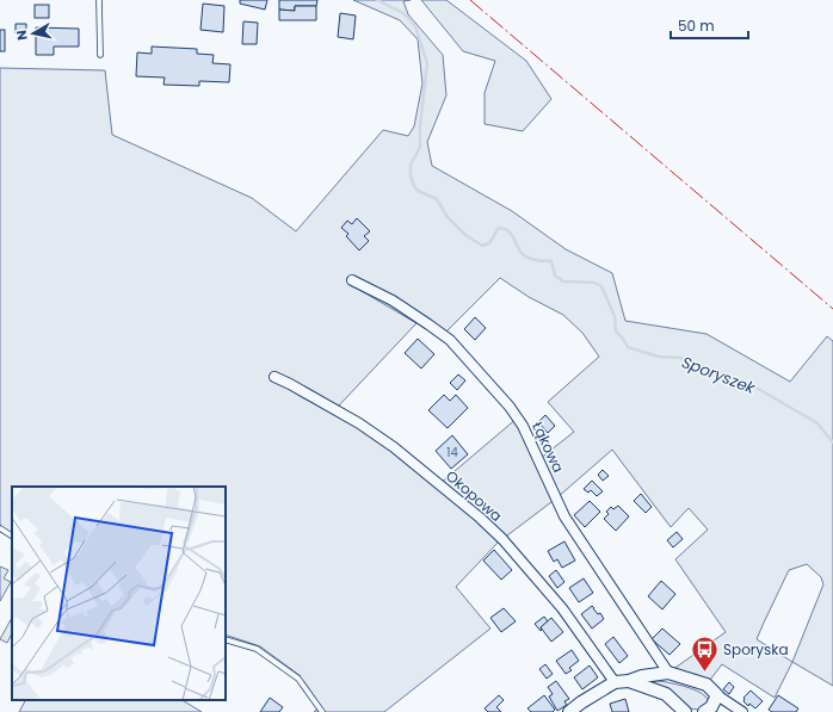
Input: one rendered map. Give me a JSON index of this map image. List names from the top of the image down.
{
  "streets": {
    "street": ["Łąkowa", "Okopowa"]
  },
  "water": ["Sporyszek"],
  "places": {
    "bus stop": ["Sporyska"]
  },
  "house_numbers": ["14"],
  "scale_bar": "50 m",
  "north": "left"
}
